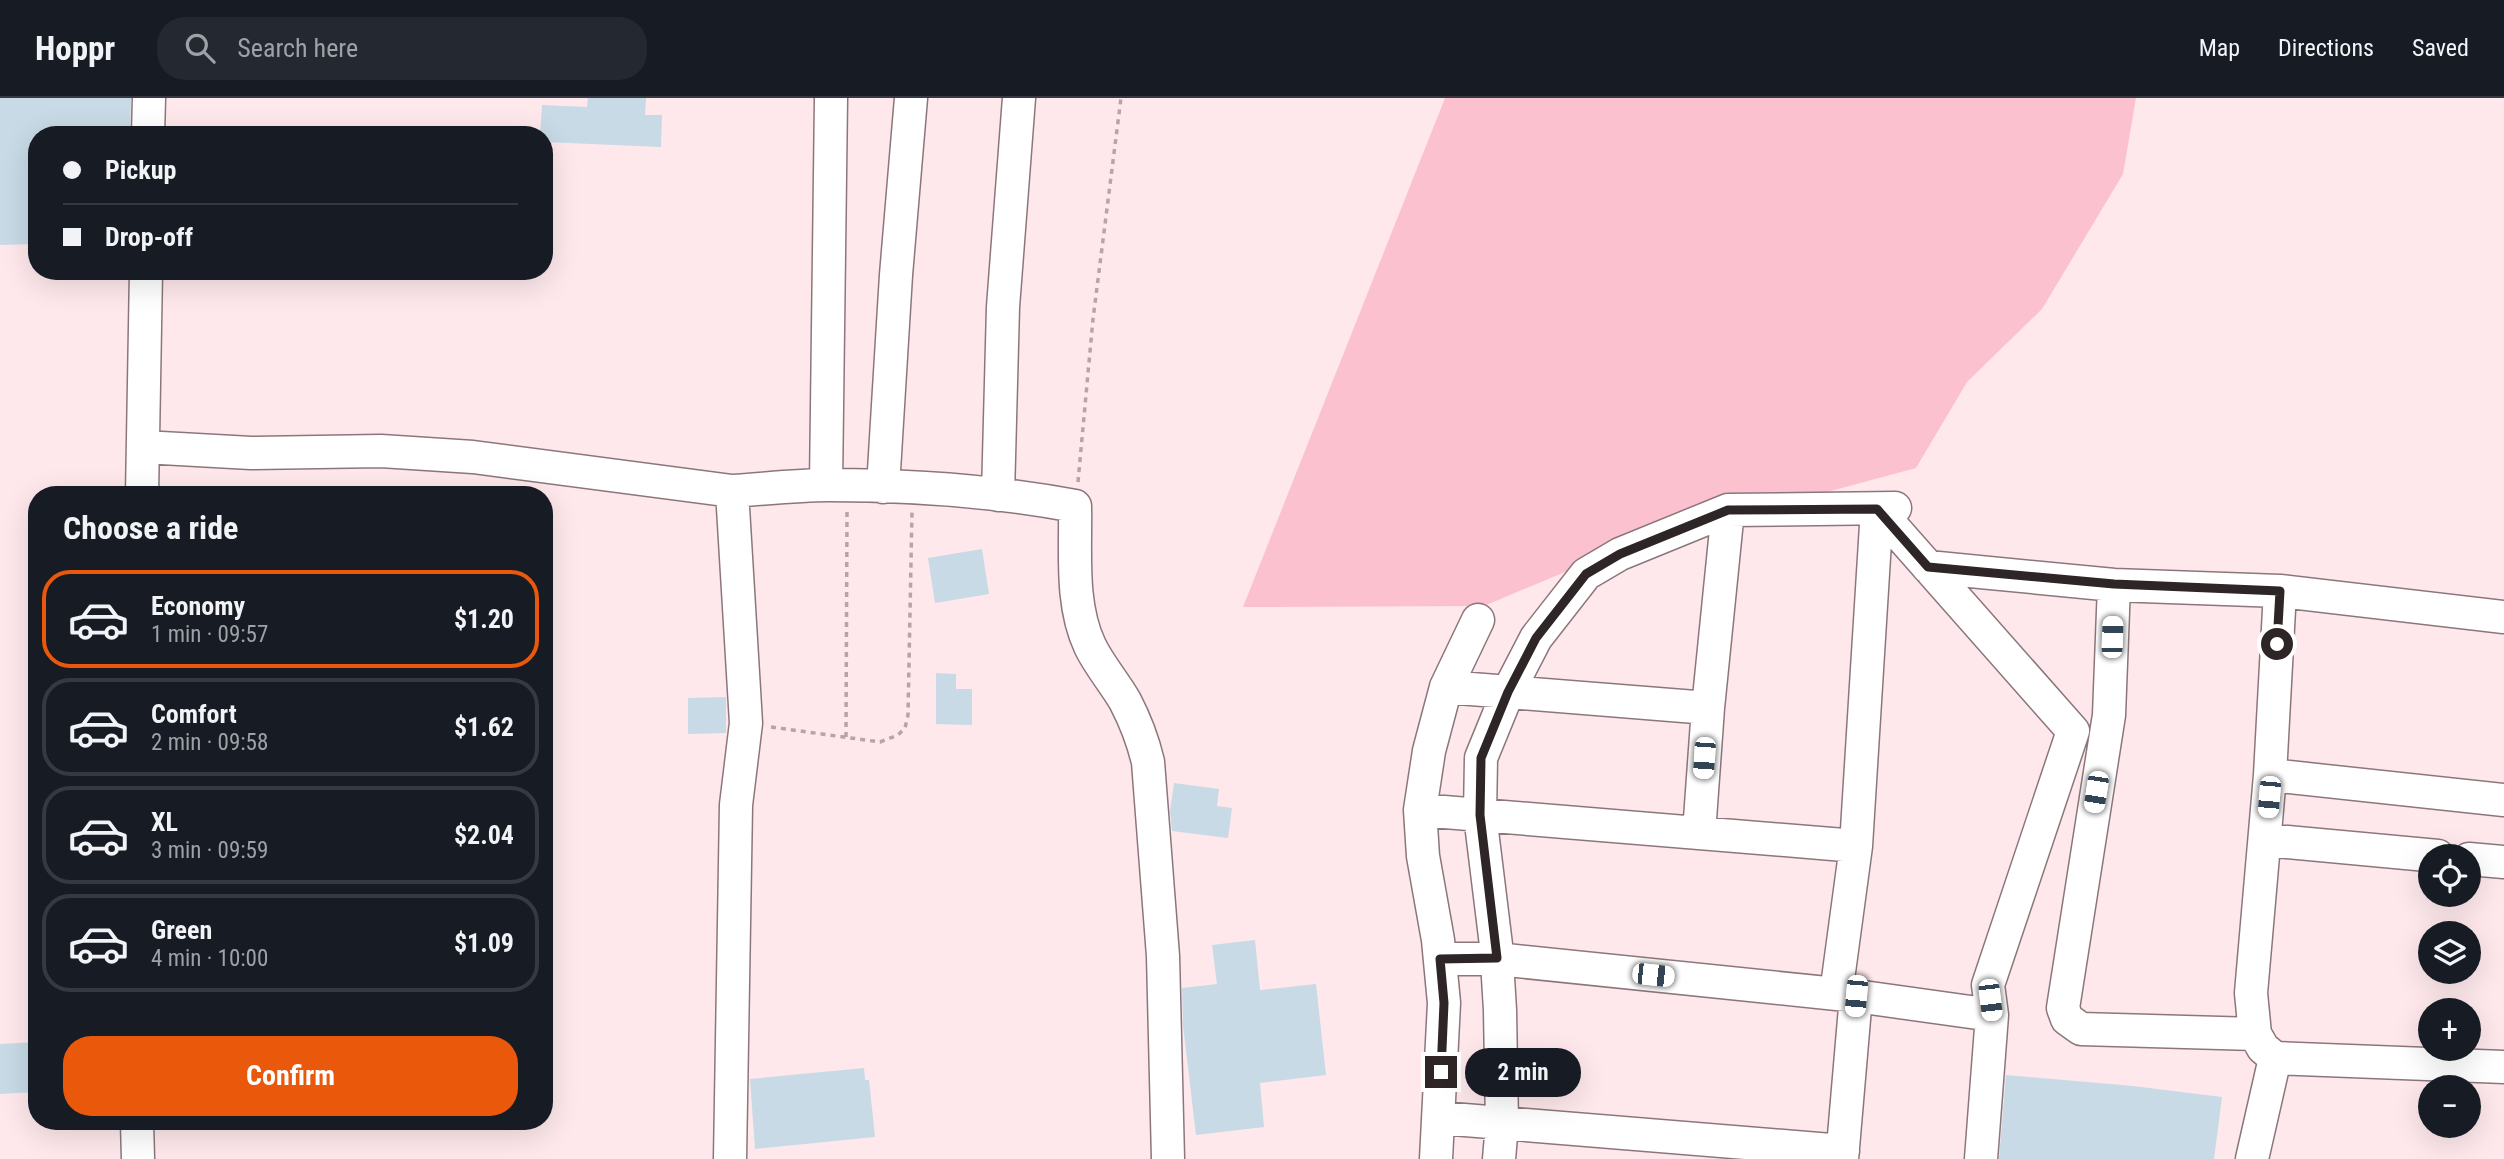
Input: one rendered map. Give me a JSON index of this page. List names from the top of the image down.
{
  "page": {
    "header": "Hoppr",
    "search": "Search here",
    "nav": ["Map", "Directions", "Saved"],
    "banner": ["Pickup", "Drop-off"],
    "heading": "Choose a ride",
    "list": [
      {
        "name": "Economy",
        "note": "1 min · 09:57",
        "value": "$1.20"
      },
      {
        "name": "Comfort",
        "note": "2 min · 09:58",
        "value": "$1.62"
      },
      {
        "name": "XL",
        "note": "3 min · 09:59",
        "value": "$2.04"
      },
      {
        "name": "Green",
        "note": "4 min · 10:00",
        "value": "$1.09"
      }
    ],
    "map_buttons": ["+", "−"],
    "buttons": "Confirm",
    "bubble": "2 min"
  }
}
